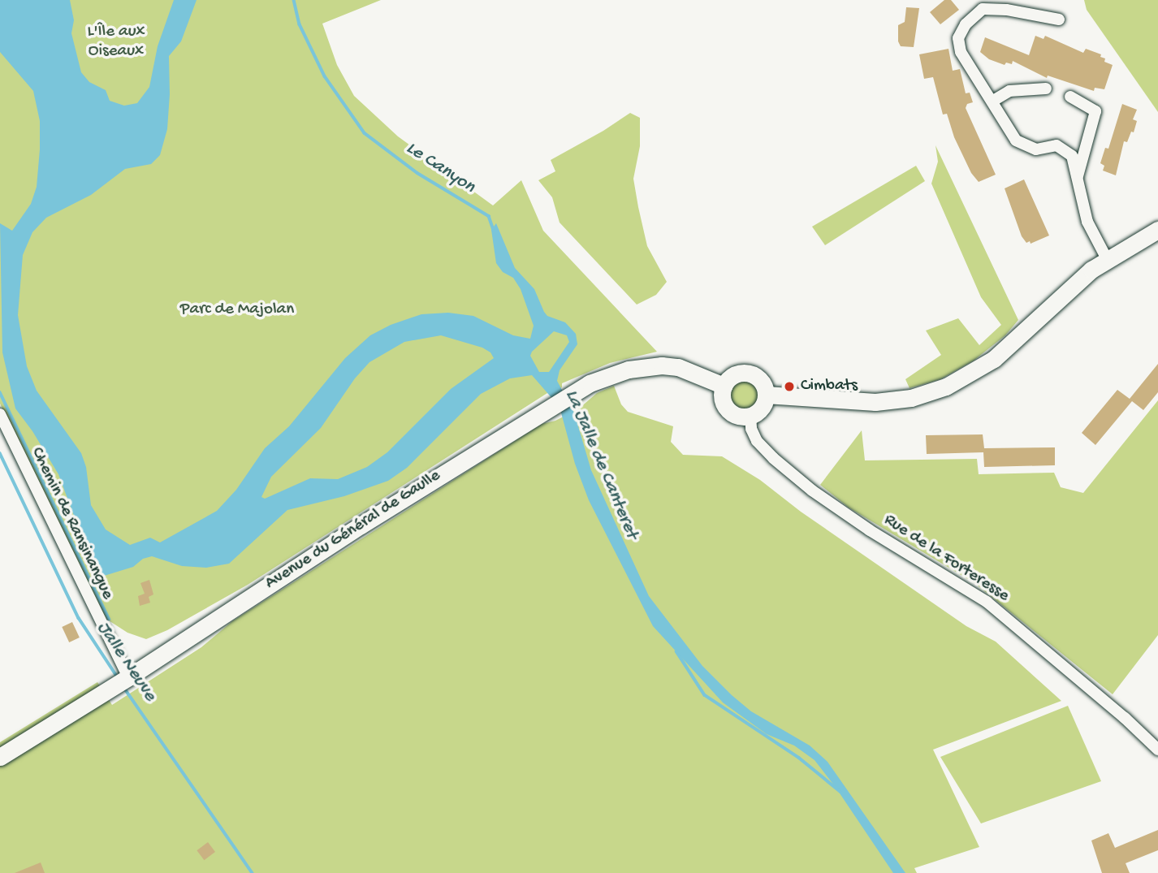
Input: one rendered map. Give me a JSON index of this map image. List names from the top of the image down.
{
  "streets": {
    "main road": ["Avenue du Général de Gaulle"],
    "street": ["Chemin de Ransinangue", "Rue de la Forteresse"]
  },
  "crossings": [
    ["Chemin de Ransinangue", "Avenue du Général de Gaulle"],
    ["Avenue du Général de Gaulle", "Rue de la Forteresse"]
  ],
  "water": ["Le Canyon", "La Jalle de Canteret", "Jalle Neuve"],
  "parks": ["L'Île aux Oiseaux", "Parc de Majolan"],
  "places": ["Cimbats"]
}
